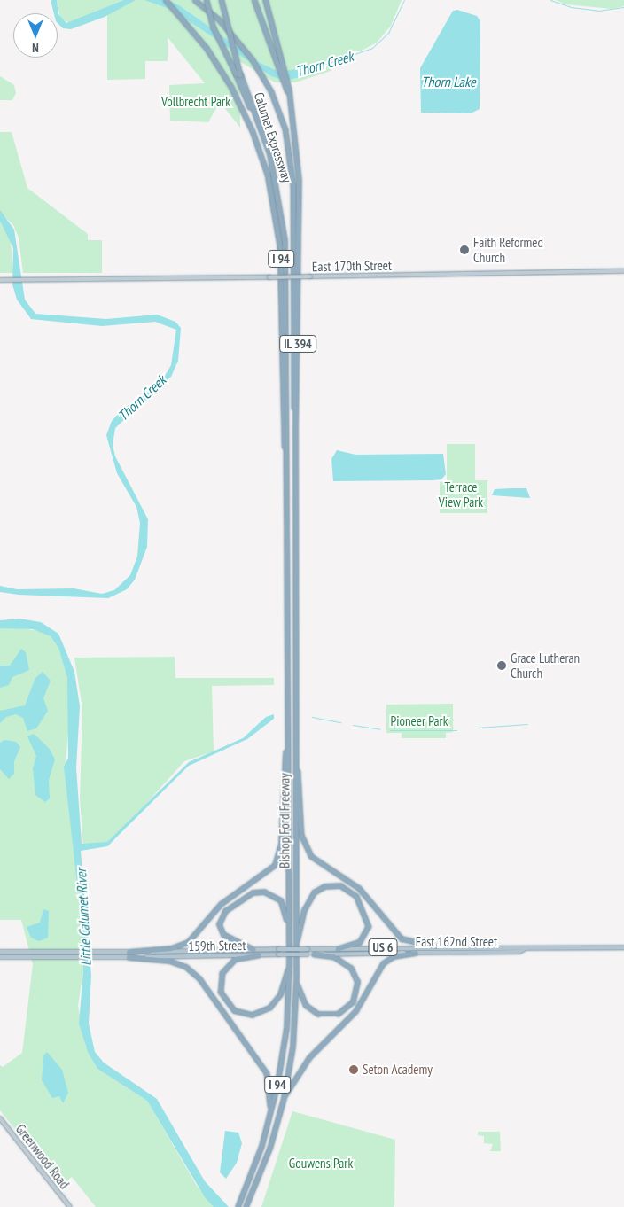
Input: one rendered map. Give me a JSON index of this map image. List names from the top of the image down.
{
  "streets": {
    "highway": [
      "Calumet Expressway",
      "I 94",
      "IL 394",
      "Bishop Ford Freeway"
    ],
    "main road": ["East 162nd Street", "159th Street", "US 6"],
    "street": ["East 170th Street", "Greenwood Road"]
  },
  "crossings": [
    ["Calumet Expressway", "I 94"],
    ["Calumet Expressway", "Bishop Ford Freeway"],
    ["I 94", "IL 394"],
    ["I 94", "Bishop Ford Freeway"],
    ["IL 394", "Bishop Ford Freeway"],
    ["East 162nd Street", "159th Street"],
    ["159th Street", "US 6"]
  ],
  "water": ["Thorn Creek", "Thorn Lake", "Little Calumet River"],
  "parks": [
    "Vollbrecht Park",
    "Terrace View Park",
    "Pioneer Park",
    "Gouwens Park"
  ],
  "places": ["Faith Reformed Church", "Grace Lutheran Church", "Seton Academy"],
  "north": "bottom"
}
